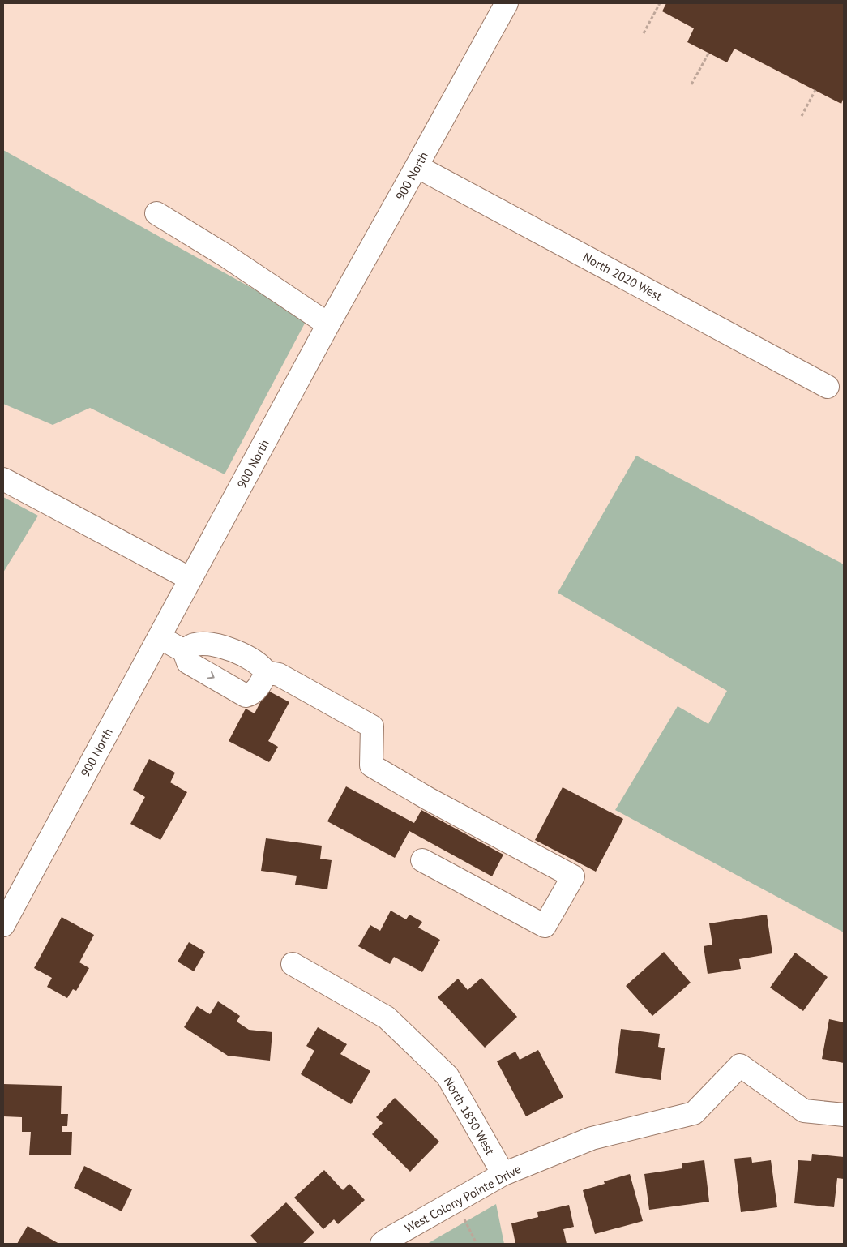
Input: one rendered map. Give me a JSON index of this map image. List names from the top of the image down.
{
  "streets": {
    "street": [
      "900 North",
      "North 2020 West",
      "North 1850 West",
      "West Colony Pointe Drive"
    ]
  },
  "crossings": [
    ["900 North", "North 2020 West"],
    ["North 1850 West", "West Colony Pointe Drive"]
  ]
}
